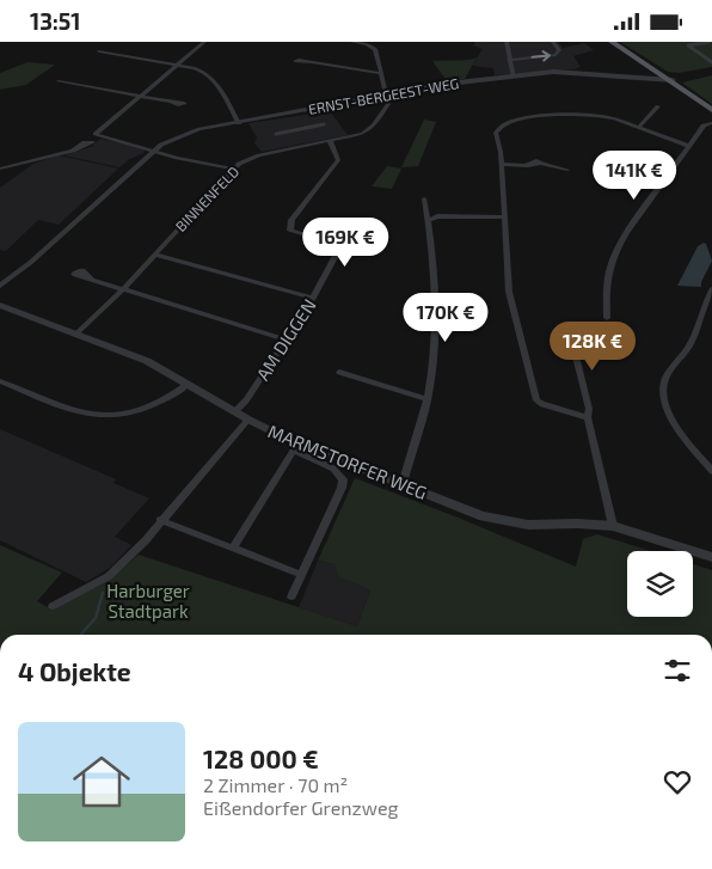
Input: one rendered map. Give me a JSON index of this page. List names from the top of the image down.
{
  "streets": {
    "street": [
      "ERNST-BERGEEST-WEG",
      "BINNENFELD",
      "AM DIGGEN",
      "MARMSTORFER WEG"
    ]
  },
  "crossings": [
    ["ERNST-BERGEEST-WEG", "BINNENFELD"],
    ["BINNENFELD", "AM DIGGEN"],
    ["BINNENFELD", "MARMSTORFER WEG"],
    ["AM DIGGEN", "MARMSTORFER WEG"]
  ],
  "parks": ["Harburger Stadtpark"],
  "page": {
    "status": "13:51",
    "price": [
      "141K €",
      "169K €",
      "170K €",
      "128K €"
    ],
    "heading": "4 Objekte",
    "list": [
      {
        "name": "128 000 €",
        "note": "2 Zimmer · 70 m² · Eißendorfer Grenzweg"
      }
    ]
  }
}
